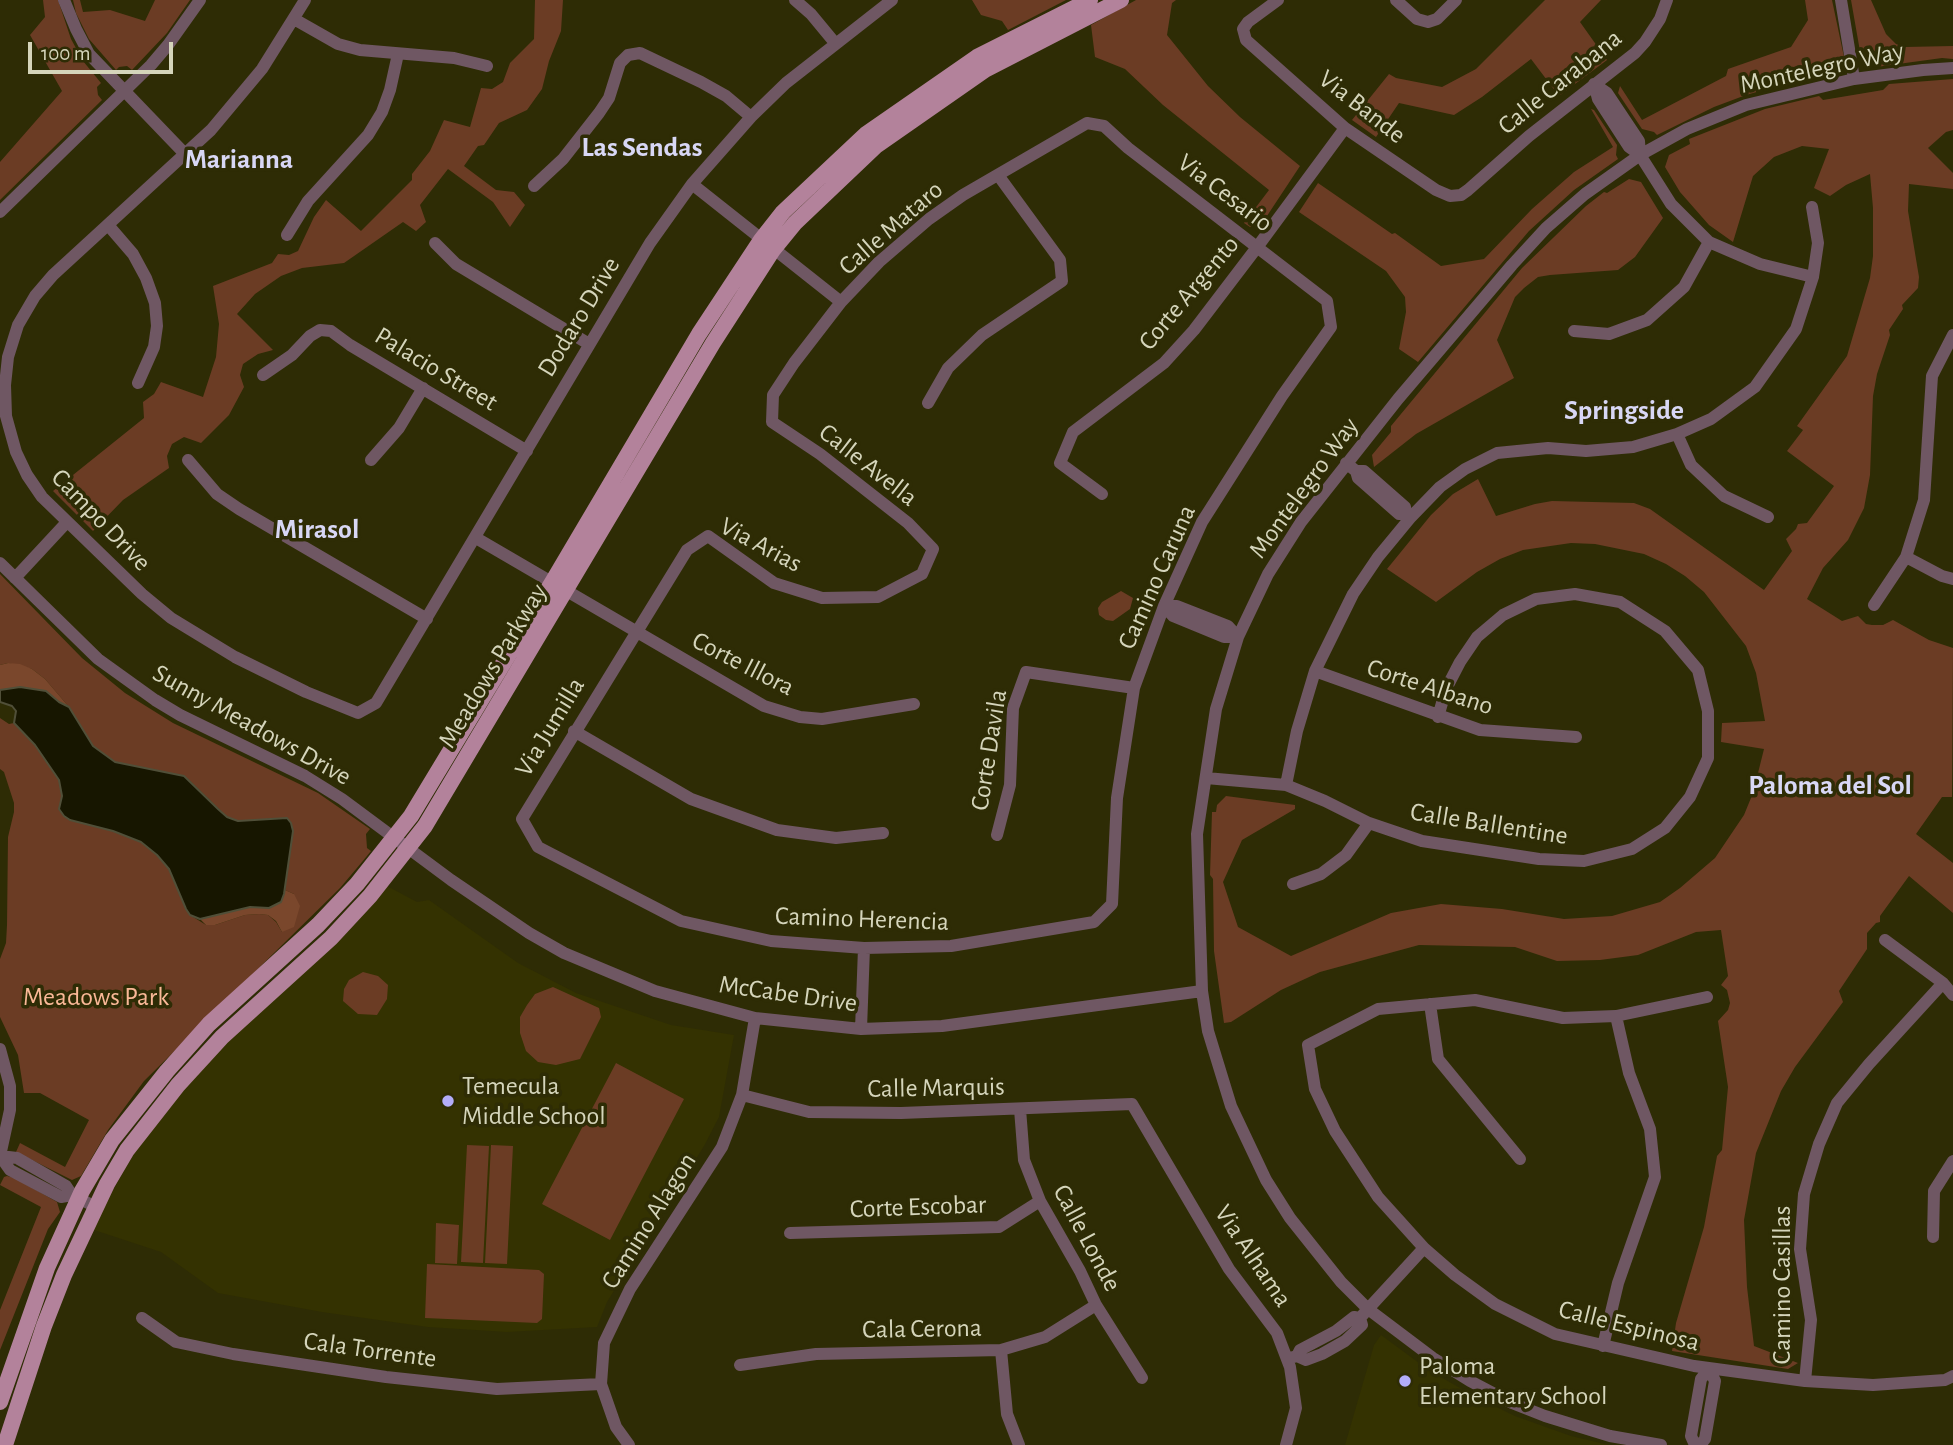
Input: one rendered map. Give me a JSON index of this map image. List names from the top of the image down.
{
  "streets": {
    "main road": ["Meadows Parkway"],
    "street": [
      "Montelegro Way",
      "Calle Carabana",
      "Via Bande",
      "Via Cesario",
      "Calle Mataro",
      "Corte Argento",
      "Dodaro Drive",
      "Palacio Street",
      "Calle Avella",
      "Campo Drive",
      "Via Arias",
      "Camino Caruna",
      "Corte Illora",
      "Corte Albano",
      "Sunny Meadows Drive",
      "Via Jumilla",
      "Corte Davila",
      "Calle Ballentine",
      "Camino Herencia",
      "McCabe Drive",
      "Calle Marquis",
      "Corte Escobar",
      "Camino Alagon",
      "Calle Londe",
      "Via Alhama",
      "Camino Casillas",
      "Calle Espinosa",
      "Cala Cerona",
      "Cala Torrente"
    ]
  },
  "crossings": [
    ["Montelegro Way", "Calle Ballentine"],
    ["Montelegro Way", "McCabe Drive"],
    ["Calle Carabana", "Via Bande"],
    ["Via Bande", "Corte Argento"],
    ["Via Cesario", "Calle Mataro"],
    ["Via Cesario", "Corte Argento"],
    ["Via Cesario", "Camino Caruna"],
    ["Calle Mataro", "Calle Avella"],
    ["Dodaro Drive", "Palacio Street"],
    ["Dodaro Drive", "Campo Drive"],
    ["Dodaro Drive", "Corte Illora"],
    ["Calle Avella", "Via Arias"],
    ["Via Arias", "Corte Illora"],
    ["Via Arias", "Via Jumilla"],
    ["Camino Caruna", "Corte Davila"],
    ["Camino Caruna", "Camino Herencia"],
    ["Corte Illora", "Meadows Parkway"],
    ["Corte Illora", "Via Jumilla"],
    ["Meadows Parkway", "Sunny Meadows Drive"],
    ["Meadows Parkway", "McCabe Drive"],
    ["Corte Albano", "Calle Ballentine"],
    ["Sunny Meadows Drive", "McCabe Drive"],
    ["Via Jumilla", "Camino Herencia"],
    ["McCabe Drive", "Camino Alagon"],
    ["Calle Marquis", "Camino Alagon"],
    ["Calle Marquis", "Calle Londe"],
    ["Calle Marquis", "Via Alhama"],
    ["Corte Escobar", "Calle Londe"],
    ["Camino Alagon", "Cala Torrente"],
    ["Calle Londe", "Cala Cerona"],
    ["Camino Casillas", "Calle Espinosa"]
  ],
  "districts": [
    "Las Sendas",
    "Marianna",
    "Springside",
    "Mirasol",
    "Paloma del Sol"
  ],
  "parks": ["Meadows Park"],
  "places": ["Temecula Middle School", "Paloma Elementary School"],
  "scale_bar": "100 m"
}
